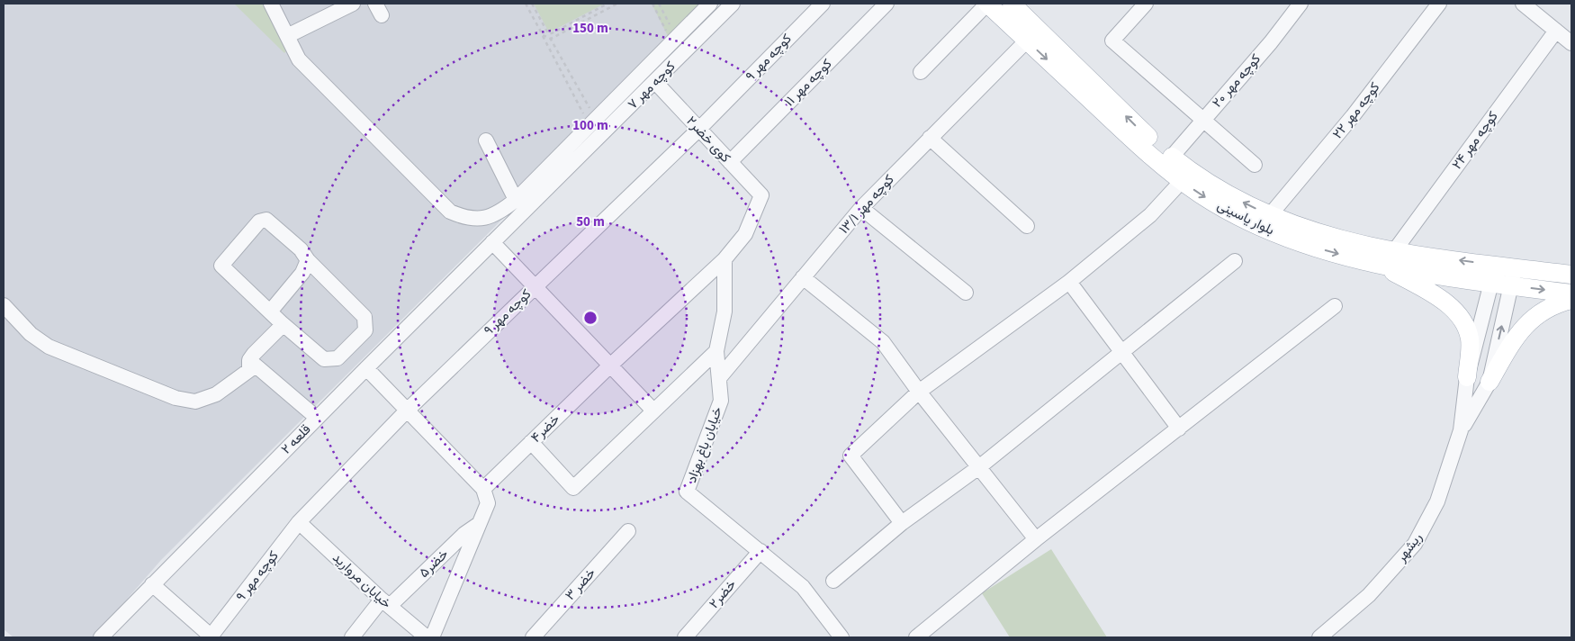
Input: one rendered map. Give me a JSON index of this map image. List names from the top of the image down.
{
  "streets": {
    "main road": ["بلوار یاسینی"],
    "street": [
      "کوچه مهر ۹",
      "کوچه مهر ۲۰",
      "کوچه مهر ۱۱",
      "کوچه مهر ۷",
      "کوچه مهر ۲۲",
      "کوی خضر۲",
      "کوچه مهر ۲۴",
      "کوچه مهر ۱۳/۱",
      "خضر۴",
      "قلعه ۲",
      "خیابان باغ بهزاد",
      "ریشهر",
      "خضر۵",
      "خیابان مروارید",
      "خضر ۳",
      "خضر۲"
    ]
  },
  "crossings": [
    ["کوچه مهر ۹", "کوی خضر۲"],
    ["کوچه مهر ۹", "خیابان مروارید"],
    ["کوچه مهر ۲۰", "بلوار یاسینی"],
    ["کوچه مهر ۱۱", "کوی خضر۲"],
    ["کوچه مهر ۷", "کوی خضر۲"],
    ["کوچه مهر ۷", "قلعه ۲"],
    ["کوچه مهر ۲۲", "بلوار یاسینی"],
    ["کوی خضر۲", "خضر۴"],
    ["کوی خضر۲", "خیابان باغ بهزاد"],
    ["کوچه مهر ۲۴", "بلوار یاسینی"],
    ["کوچه مهر ۱۳/۱", "بلوار یاسینی"],
    ["کوچه مهر ۱۳/۱", "خیابان باغ بهزاد"],
    ["بلوار یاسینی", "ریشهر"],
    ["خضر۴", "خیابان باغ بهزاد"],
    ["خیابان باغ بهزاد", "خضر۲"],
    ["خضر۵", "خیابان مروارید"]
  ],
  "rings": ["150 m", "100 m", "50 m"]
}
